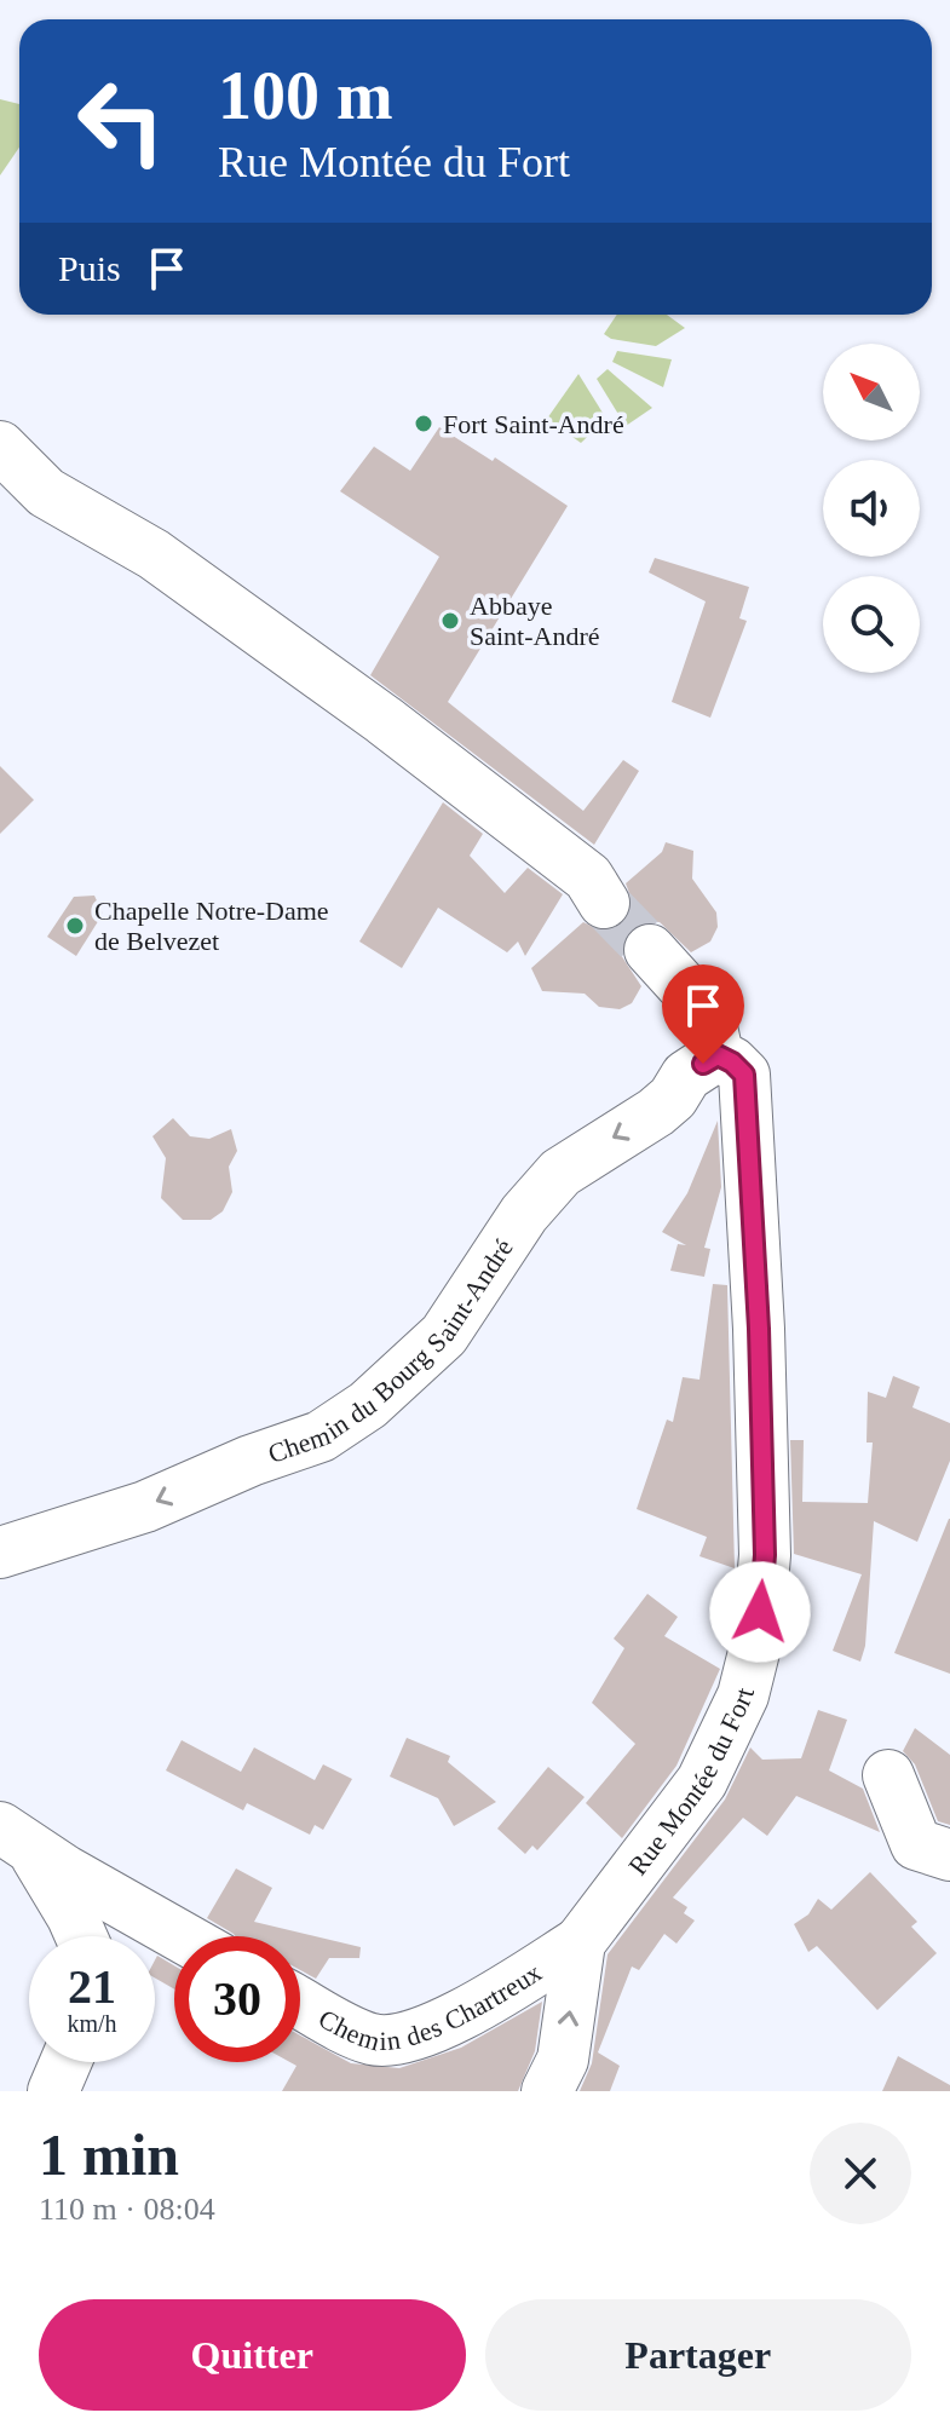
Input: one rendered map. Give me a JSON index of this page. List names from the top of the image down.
{
  "streets": {
    "street": ["Chemin du Bourg Saint-André", "Rue Montée du Fort", "Chemin des Chartreux"]
  },
  "crossings": [
    ["Chemin du Bourg Saint-André", "Rue Montée du Fort"],
    ["Rue Montée du Fort", "Chemin des Chartreux"]
  ],
  "one_way": ["Chemin du Bourg Saint-André"],
  "places": ["Fort Saint-André", "Abbaye Saint-André", "Chapelle Notre-Dame de Belvezet"],
  "north": "top left",
  "page": {
    "turn": ["100 m", "Rue Montée du Fort"],
    "then": "Puis",
    "speed": "21 km/h",
    "limit": "30",
    "heading": ["1 min", "110 m · 08:04"],
    "buttons": ["Quitter", "Partager"]
  }
}
